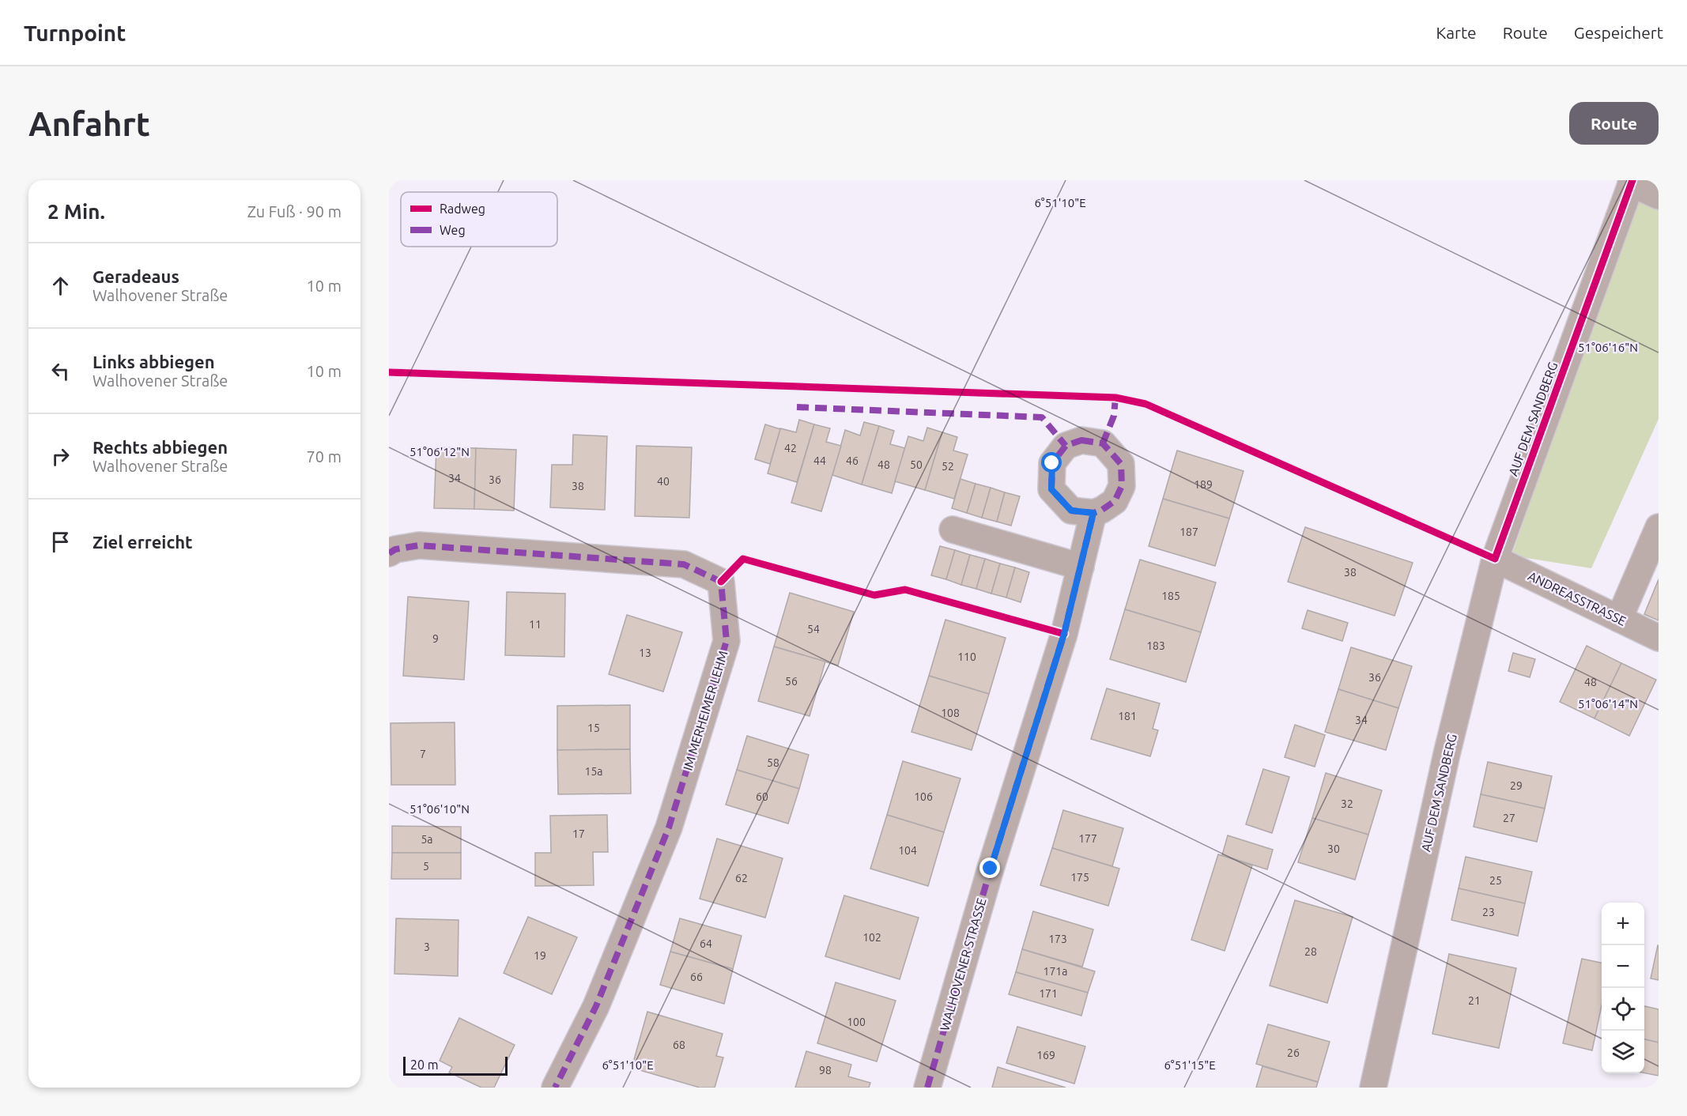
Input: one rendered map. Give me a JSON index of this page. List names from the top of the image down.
{
  "streets": {
    "street": [
      "AUF DEM SANDBERG",
      "ANDREASSTRASSE",
      "IM MERHEIMER LEHM",
      "WALHOVENER STRASSE"
    ]
  },
  "crossings": [
    ["AUF DEM SANDBERG", "ANDREASSTRASSE"]
  ],
  "house_numbers": [
    "42",
    "44",
    "46",
    "48",
    "50",
    "52",
    "34",
    "36",
    "40",
    "189",
    "38",
    "187",
    "38",
    "185",
    "11",
    "54",
    "9",
    "183",
    "13",
    "110",
    "36",
    "56",
    "48",
    "108",
    "181",
    "34",
    "15",
    "7",
    "58",
    "15a",
    "29",
    "60",
    "106",
    "32",
    "27",
    "17",
    "177",
    "5a",
    "30",
    "104",
    "5",
    "175",
    "62",
    "25",
    "23",
    "102",
    "173",
    "64",
    "3",
    "28",
    "19",
    "171a",
    "66",
    "171",
    "21",
    "100",
    "68",
    "26",
    "169",
    "98"
  ],
  "legend": ["Radweg", "Weg"],
  "scale_bar": "20 m",
  "page": {
    "header": "Turnpoint",
    "nav": ["Karte", "Route", "Gespeichert"],
    "buttons": "Route",
    "title": "Anfahrt",
    "heading": ["2 Min.", "Zu Fuß · 90 m"],
    "list": [
      ["Geradeaus", "Walhovener Straße", "10 m"],
      ["Links abbiegen", "Walhovener Straße", "10 m"],
      ["Rechts abbiegen", "Walhovener Straße", "70 m"],
      "Ziel erreicht"
    ],
    "map_buttons": ["+", "−"],
    "scale": "20 m"
  },
  "coordinates": [
    "6°51'10\"E",
    "51°06'16\"N",
    "51°06'12\"N",
    "51°06'14\"N",
    "51°06'10\"N",
    "6°51'15\"E"
  ]
}
